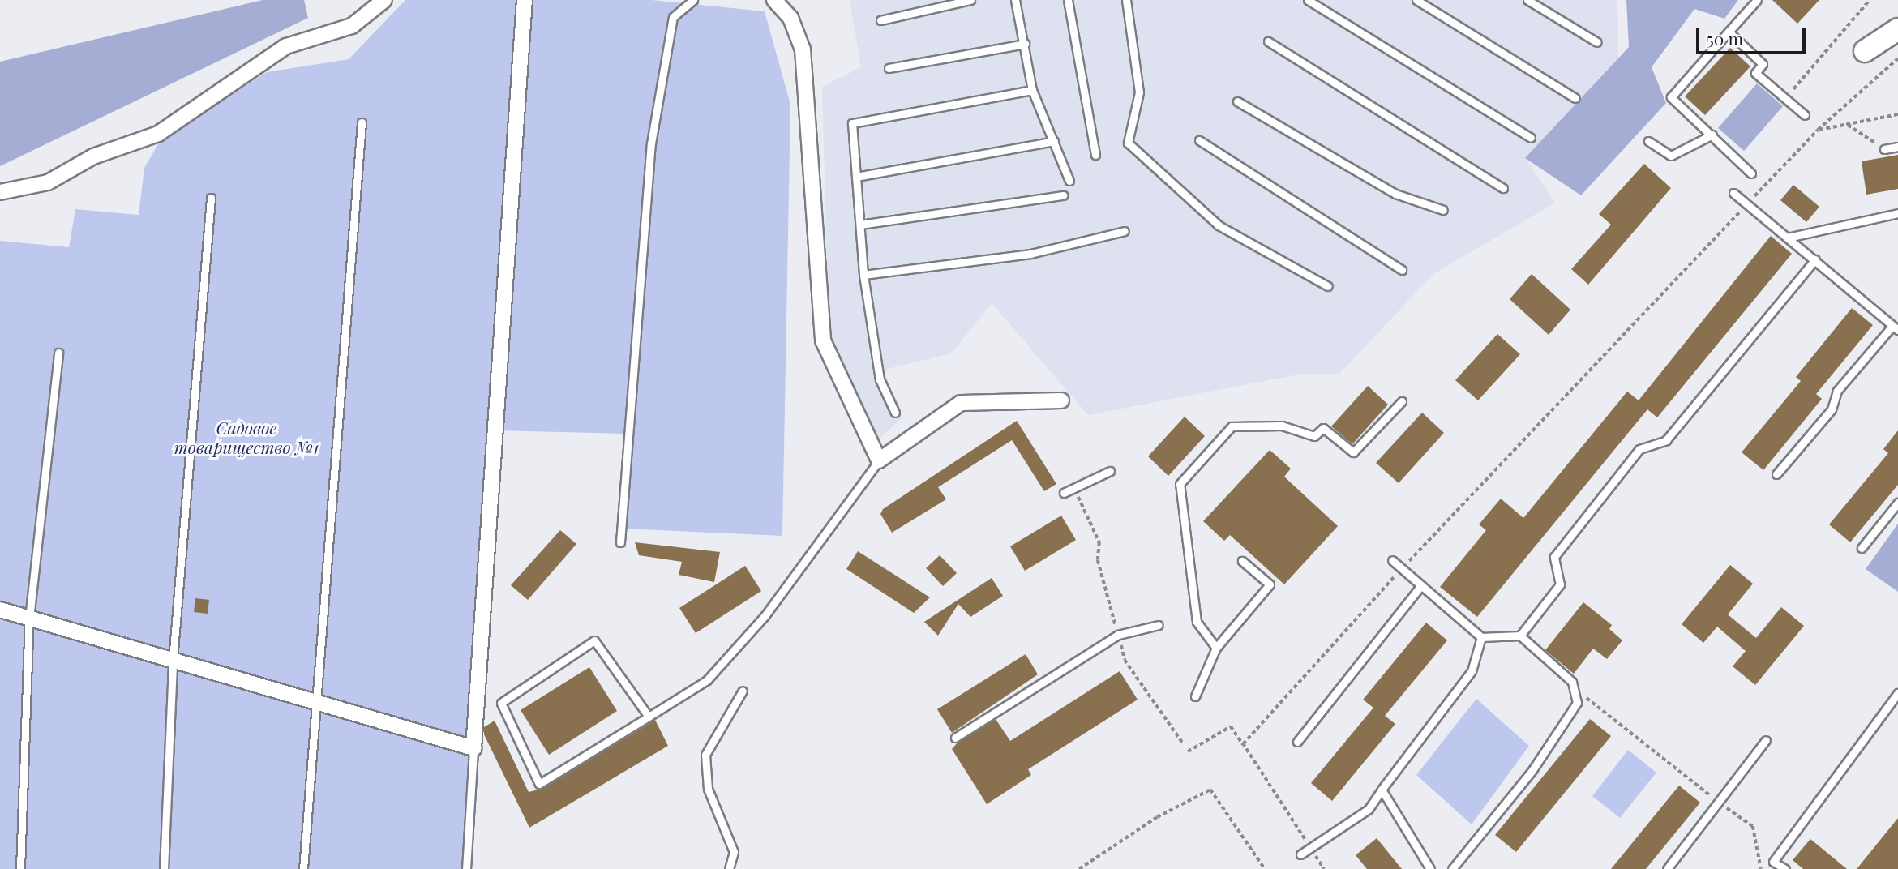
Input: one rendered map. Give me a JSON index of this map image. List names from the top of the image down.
{
  "parks": ["Садовое товарищество №1"],
  "scale_bar": "50 m"
}
